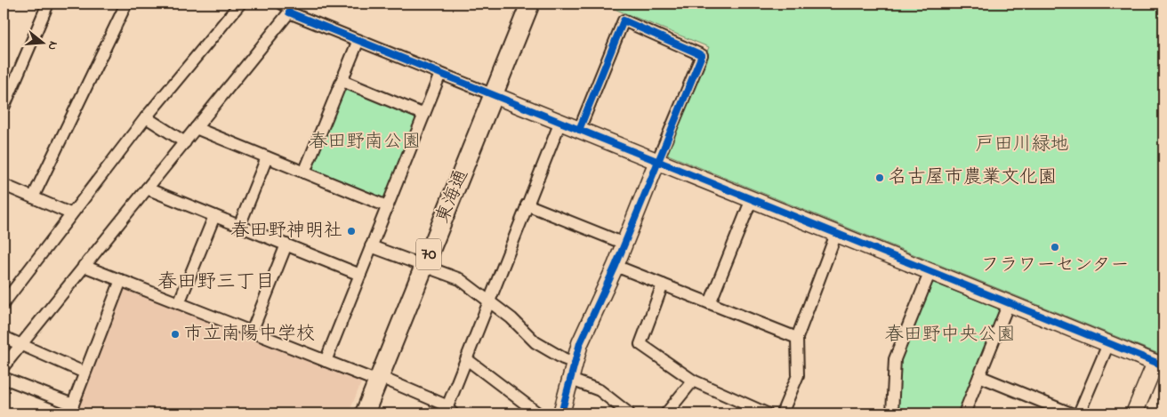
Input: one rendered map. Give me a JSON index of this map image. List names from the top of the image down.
{
  "streets": {
    "main road": ["東海通", "70"]
  },
  "districts": ["春田野三丁目"],
  "parks": ["春田野南公園", "戸田川緑地", "春田野中央公園"],
  "places": [
    "名古屋市農業文化園",
    "春田野神明社",
    "フラワーセンター",
    "市立南陽中学校"
  ],
  "north": "right"
}
